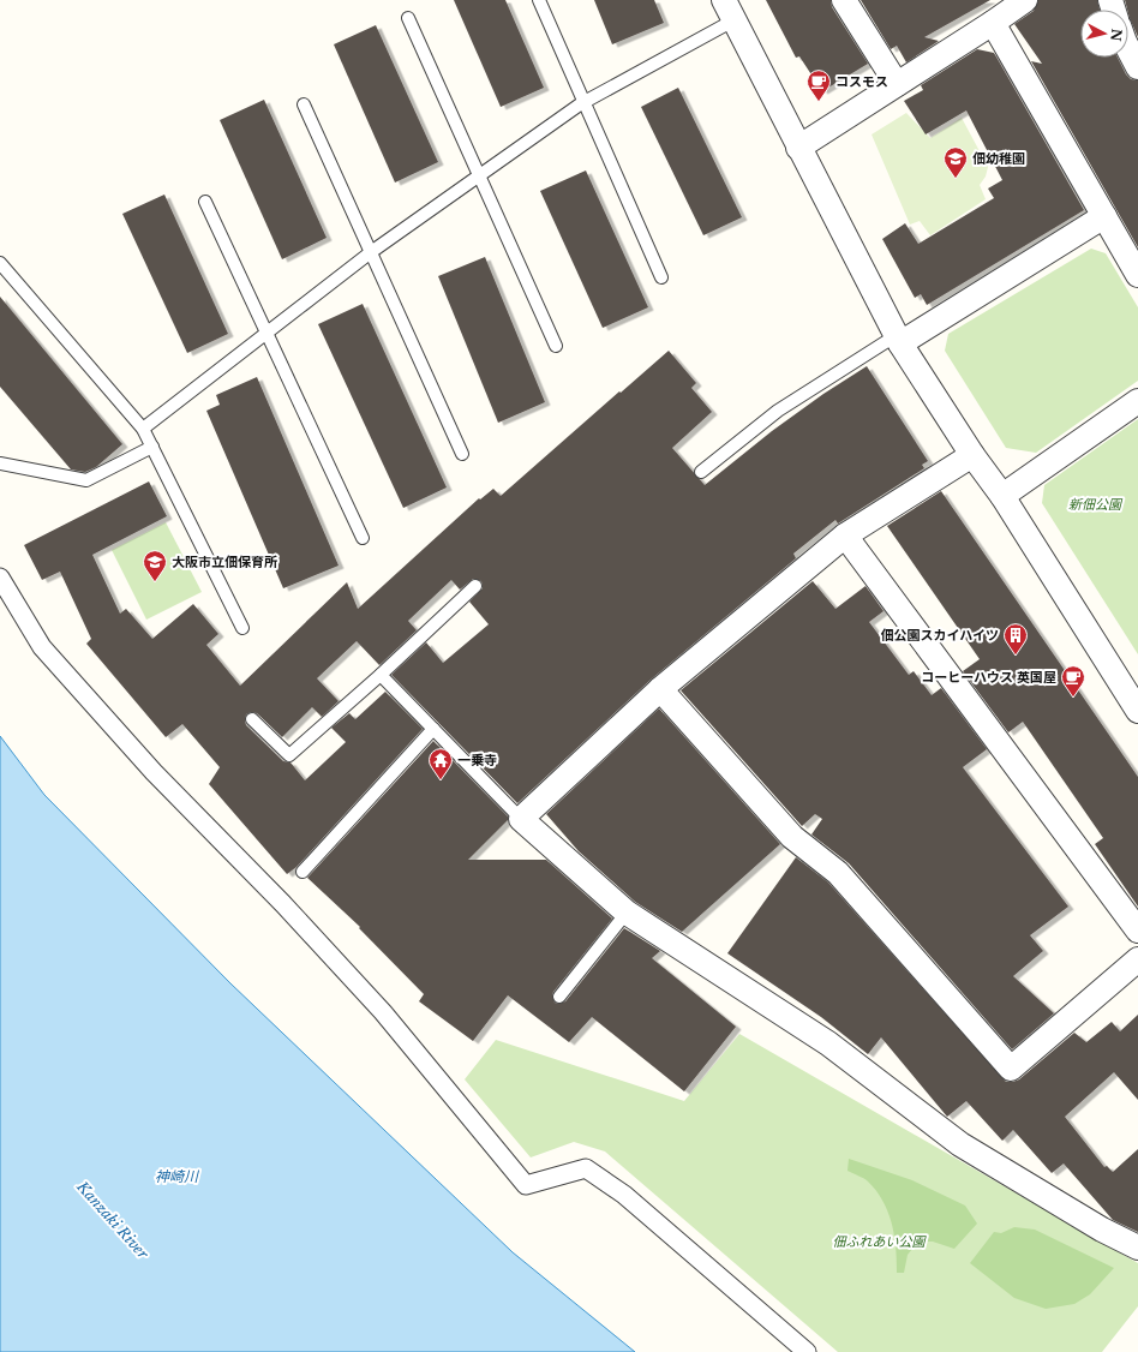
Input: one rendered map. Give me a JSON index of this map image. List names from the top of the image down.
{
  "water": ["神崎川", "Kanzaki River"],
  "parks": ["新佃公園", "佃ふれあい公園"],
  "places": {
    "cafe": ["コスモス", "コーヒーハウス 英国屋"],
    "school or university": ["佃幼稚園", "大阪市立佃保育所"],
    "building": ["佃公園スカイハイツ"],
    "temple": ["一乗寺"]
  },
  "north": "right"
}
